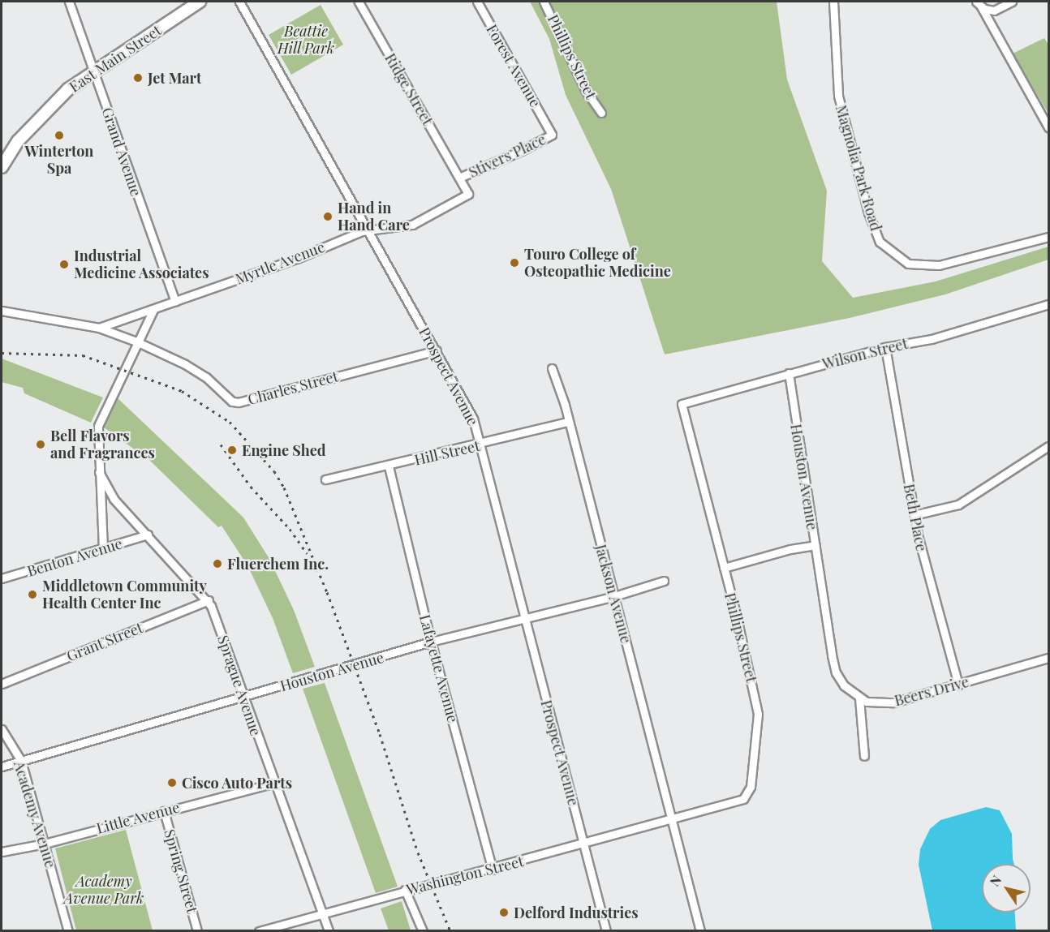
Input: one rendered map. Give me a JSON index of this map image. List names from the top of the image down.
{
  "streets": {
    "main road": ["East Main Street"],
    "street": [
      "Phillips Street",
      "Forest Avenue",
      "Ridge Street",
      "Grand Avenue",
      "Stivers Place",
      "Magnolia Park Road",
      "Myrtle Avenue",
      "Wilson Street",
      "Prospect Avenue",
      "Charles Street",
      "Hill Street",
      "Houston Avenue",
      "Beth Place",
      "Benton Avenue",
      "Jackson Avenue",
      "Grant Street",
      "Lafayette Avenue",
      "Sprague Avenue",
      "Beers Drive",
      "Academy Avenue",
      "Little Avenue",
      "Spring Street",
      "Washington Street"
    ]
  },
  "crossings": [
    ["Phillips Street", "Wilson Street"],
    ["Phillips Street", "Houston Avenue"],
    ["Phillips Street", "Jackson Avenue"],
    ["Phillips Street", "Washington Street"],
    ["East Main Street", "Grand Avenue"],
    ["Forest Avenue", "Stivers Place"],
    ["Ridge Street", "Stivers Place"],
    ["Ridge Street", "Myrtle Avenue"],
    ["Grand Avenue", "Myrtle Avenue"],
    ["Stivers Place", "Myrtle Avenue"],
    ["Myrtle Avenue", "Prospect Avenue"],
    ["Wilson Street", "Houston Avenue"],
    ["Wilson Street", "Beth Place"],
    ["Prospect Avenue", "Charles Street"],
    ["Prospect Avenue", "Hill Street"],
    ["Prospect Avenue", "Houston Avenue"],
    ["Prospect Avenue", "Washington Street"],
    ["Hill Street", "Jackson Avenue"],
    ["Hill Street", "Lafayette Avenue"],
    ["Houston Avenue", "Jackson Avenue"],
    ["Houston Avenue", "Lafayette Avenue"],
    ["Houston Avenue", "Sprague Avenue"],
    ["Houston Avenue", "Academy Avenue"],
    ["Beth Place", "Beers Drive"],
    ["Benton Avenue", "Sprague Avenue"],
    ["Jackson Avenue", "Washington Street"],
    ["Grant Street", "Sprague Avenue"],
    ["Lafayette Avenue", "Washington Street"],
    ["Sprague Avenue", "Little Avenue"],
    ["Sprague Avenue", "Washington Street"],
    ["Academy Avenue", "Little Avenue"],
    ["Little Avenue", "Spring Street"]
  ],
  "parks": ["Beattie Hill Park", "Academy Avenue Park"],
  "places": [
    "Jet Mart",
    "Winterton Spa",
    "Hand in Hand Care",
    "Touro College of Osteopathic Medicine",
    "Industrial Medicine Associates",
    "Bell Flavors and Fragrances",
    "Engine Shed",
    "Fluerchem Inc.",
    "Middletown Community Health Center Inc",
    "Cisco Auto Parts",
    "Delford Industries"
  ],
  "north": "top left"
}
